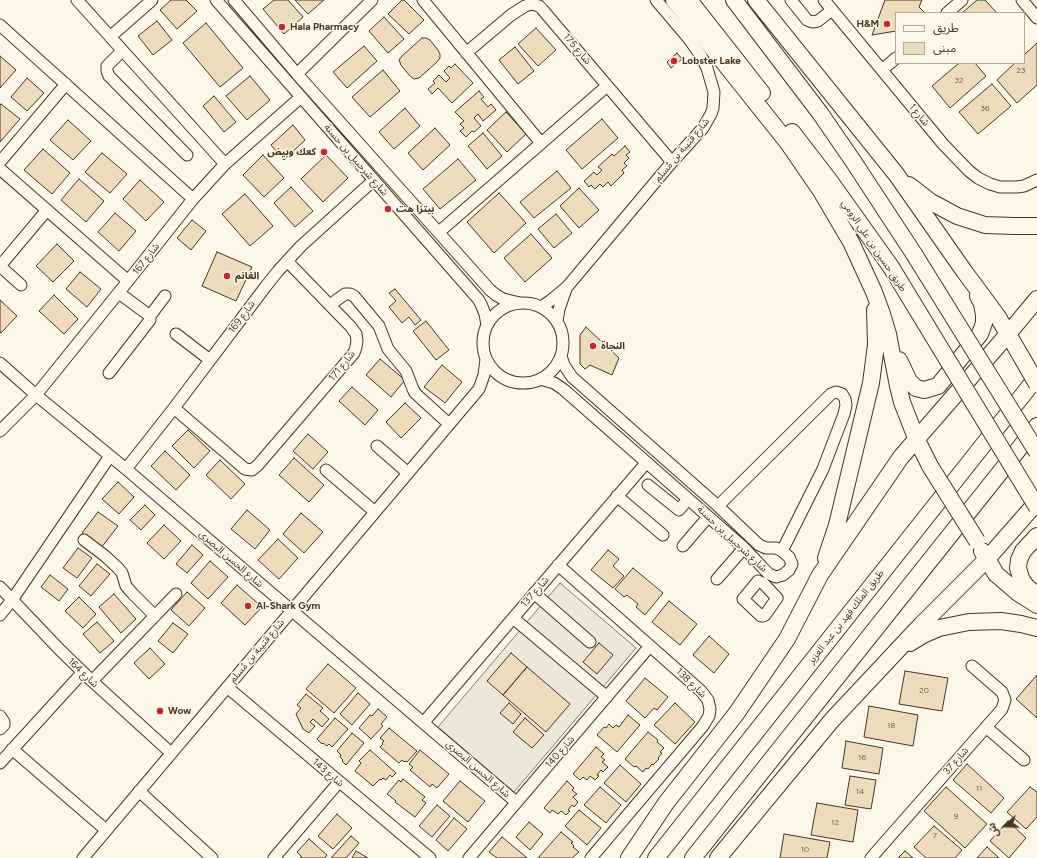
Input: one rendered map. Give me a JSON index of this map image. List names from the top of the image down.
{
  "streets": {
    "highway": ["طريق حسين بن علي الرومي", "طريق الملك فهد بن عبد العزيز"],
    "street": [
      "شارع 175",
      "شارع 1",
      "شارع قتيبة بن مُسلم",
      "شارع شرحبيل بن حسنة",
      "شارع 167",
      "شارع 169",
      "شارع 171",
      "شارع الحسن البصري",
      "شارع 137",
      "شارع 164",
      "شارع 138",
      "شارع 140",
      "شارع 37",
      "شارع 143"
    ]
  },
  "crossings": [
    ["شارع 175", "شارع قتيبة بن مُسلم"],
    ["شارع قتيبة بن مُسلم", "شارع شرحبيل بن حسنة"],
    ["شارع قتيبة بن مُسلم", "شارع الحسن البصري"],
    ["شارع قتيبة بن مُسلم", "شارع 164"],
    ["شارع قتيبة بن مُسلم", "شارع 143"],
    ["شارع شرحبيل بن حسنة", "شارع 167"],
    ["شارع شرحبيل بن حسنة", "شارع 169"],
    ["شارع شرحبيل بن حسنة", "شارع 137"],
    ["شارع 167", "شارع الحسن البصري"],
    ["شارع 169", "شارع 171"],
    ["شارع 169", "شارع الحسن البصري"],
    ["شارع الحسن البصري", "شارع 137"],
    ["شارع الحسن البصري", "شارع 140"],
    ["شارع 137", "شارع 138"],
    ["شارع 138", "شارع 140"]
  ],
  "places": [
    "H&M",
    "Hala Pharmacy",
    "Lobster Lake",
    "كعك وبيض",
    "بيتزا هت",
    "الغانم",
    "النجاة",
    "Al-Shark Gym",
    "Wow"
  ],
  "house_numbers": [
    "23",
    "32",
    "36",
    "20",
    "18",
    "16",
    "11",
    "14",
    "9",
    "12",
    "7",
    "10"
  ],
  "legend": ["طريق", "مبنى"],
  "north": "left"
}
